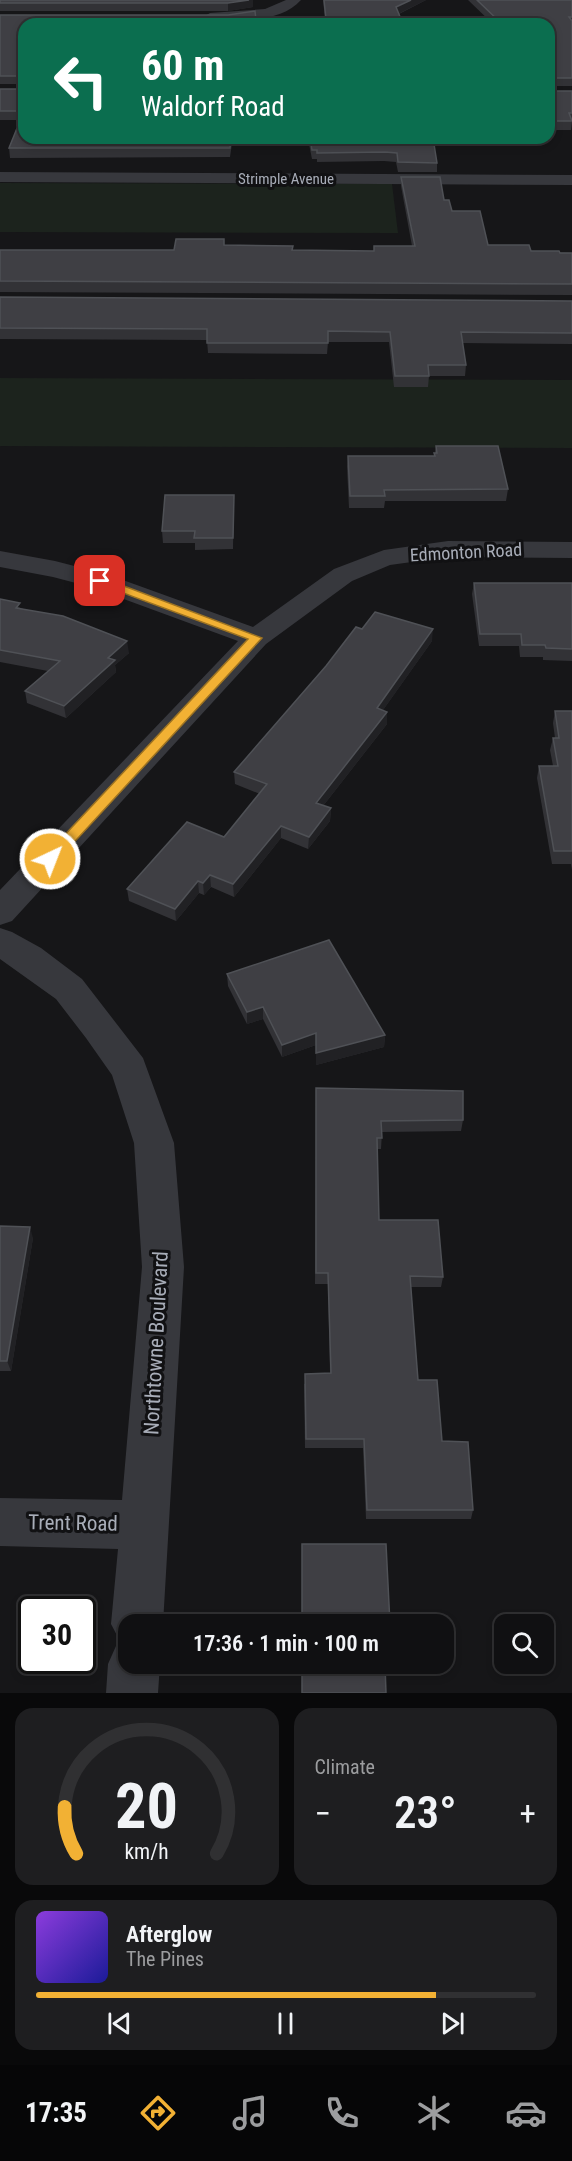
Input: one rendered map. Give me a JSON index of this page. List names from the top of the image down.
{
  "streets": {
    "street": [
      "Strimple Avenue",
      "Edmonton Road",
      "Northtowne Boulevard",
      "Trent Road"
    ]
  },
  "crossings": [
    ["Northtowne Boulevard", "Trent Road"]
  ],
  "page": {
    "turn": ["60 m", "Waldorf Road"],
    "limit": "30",
    "trip": "17:36 · 1 min · 100 m",
    "tile": "Climate",
    "heat": ["−", "23°", "+"],
    "song": ["Afterglow", "The Pines"],
    "tabs": "17:35",
    "gauge": ["20", "km/h"]
  }
}
